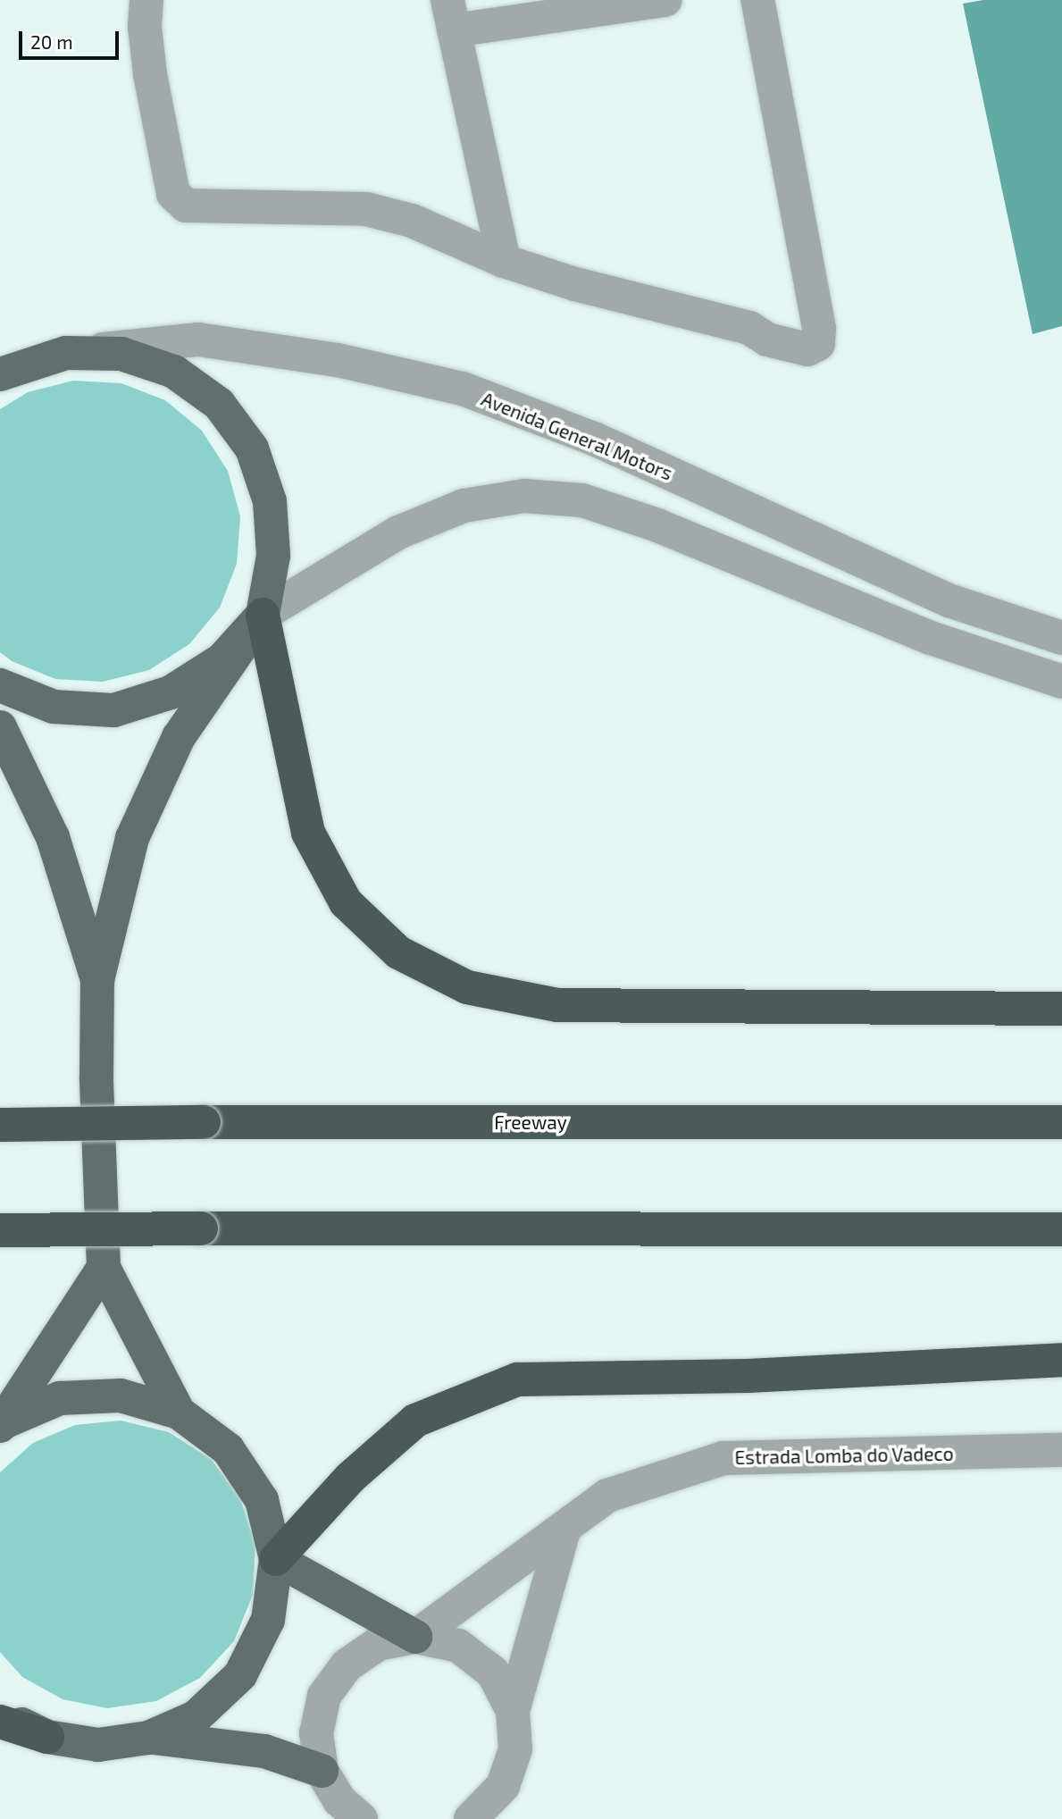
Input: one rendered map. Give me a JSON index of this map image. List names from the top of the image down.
{
  "streets": {
    "highway": ["Freeway"],
    "street": ["Avenida General Motors", "Estrada Lomba do Vadeco"]
  },
  "scale_bar": "20 m"
}
